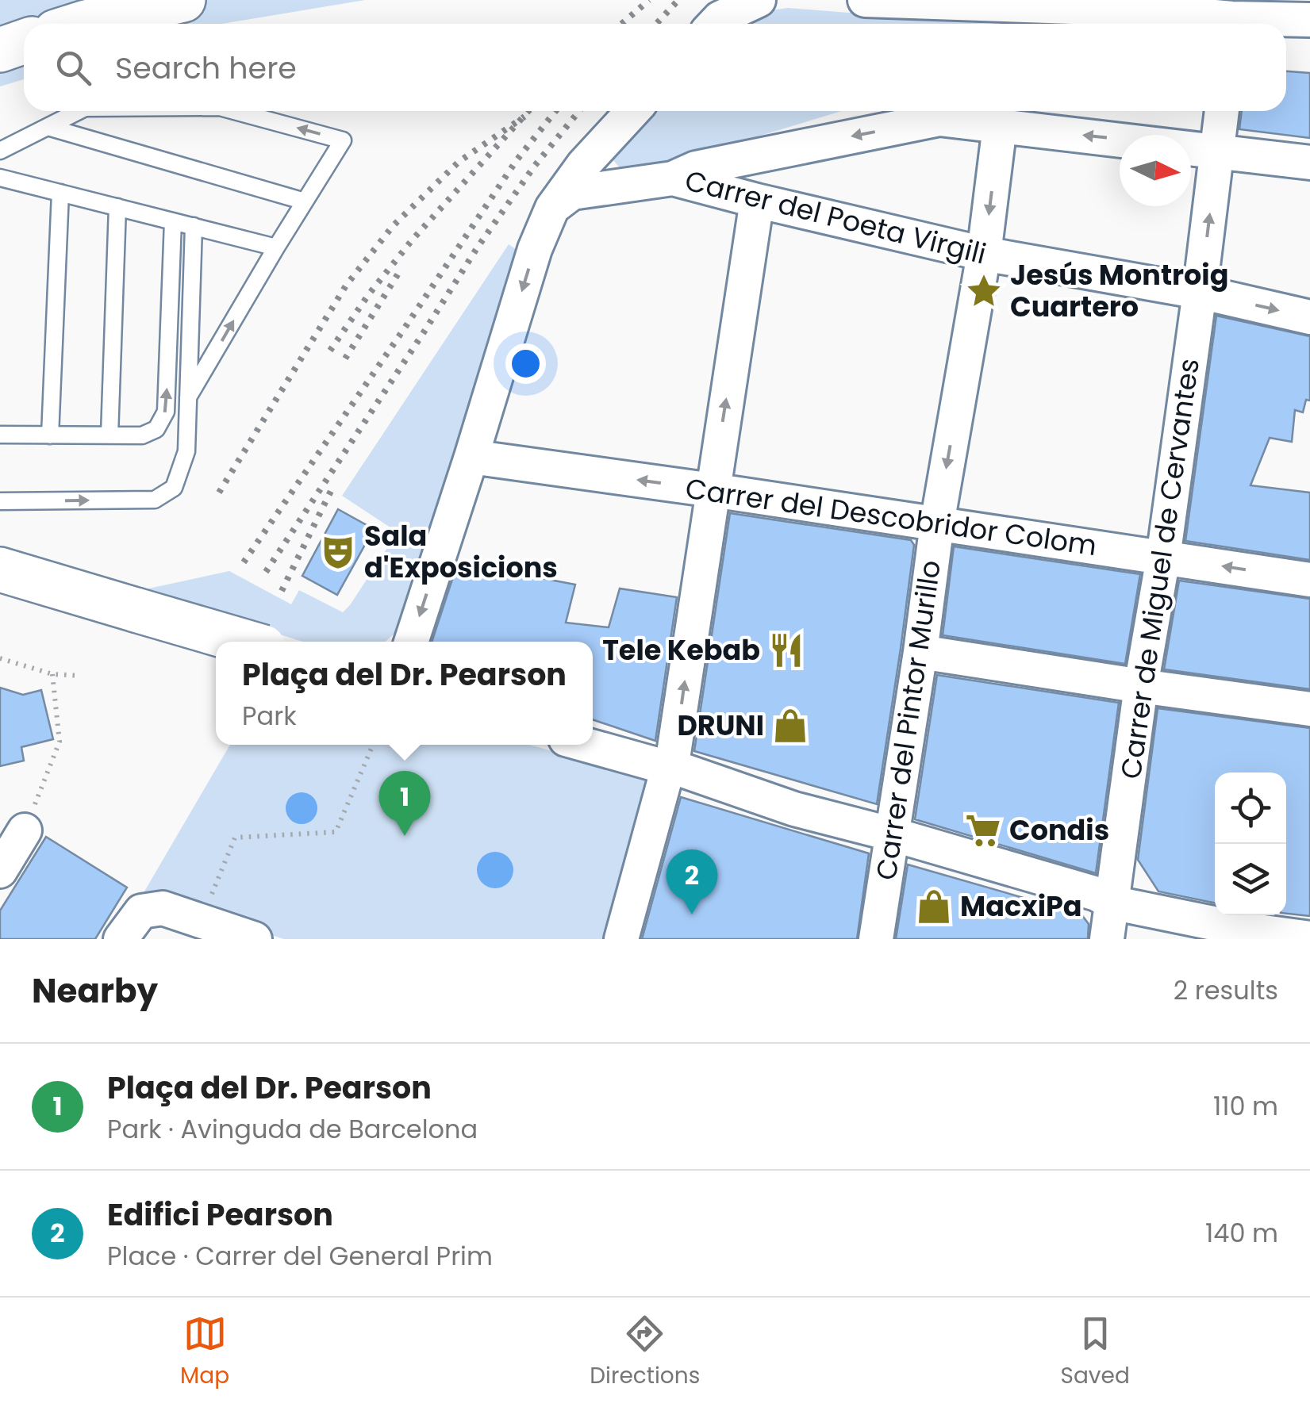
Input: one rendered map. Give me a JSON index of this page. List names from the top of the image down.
{
  "streets": {
    "street": [
      "Carrer del Poeta Virgili",
      "Carrer del Descobridor Colom",
      "Carrer de Miguel de Cervantes",
      "Carrer del Pintor Murillo"
    ]
  },
  "crossings": [
    ["Carrer del Poeta Virgili", "Carrer de Miguel de Cervantes"],
    ["Carrer del Poeta Virgili", "Carrer del Pintor Murillo"],
    ["Carrer del Descobridor Colom", "Carrer de Miguel de Cervantes"],
    ["Carrer del Descobridor Colom", "Carrer del Pintor Murillo"]
  ],
  "places": {
    "place": ["Jesús Montroig Cuartero"],
    "theatre": ["Sala d'Exposicions"],
    "restaurant": ["Tele Kebab"],
    "shop": ["DRUNI", "MacxiPa"],
    "supermarket": ["Condis"]
  },
  "north": "right",
  "page": {
    "search": "Search here",
    "popup": ["Plaça del Dr. Pearson", "Park"],
    "pins": ["1", "2"],
    "heading": ["Nearby", "2 results"],
    "list": [
      {
        "mark": "1",
        "name": "Plaça del Dr. Pearson",
        "note": "Park · Avinguda de Barcelona",
        "value": "110 m"
      },
      {
        "mark": "2",
        "name": "Edifici Pearson",
        "note": "Place · Carrer del General Prim",
        "value": "140 m"
      }
    ],
    "nav": ["Map", "Directions", "Saved"]
  }
}
